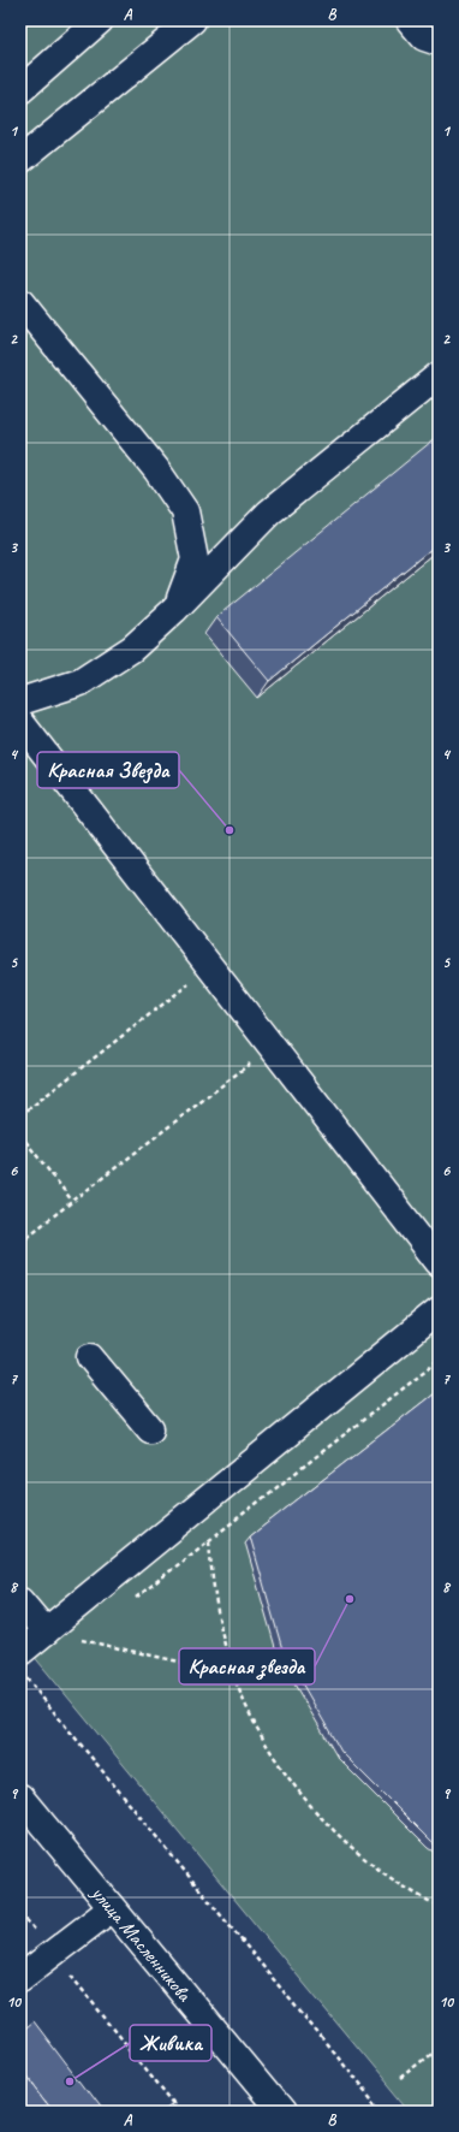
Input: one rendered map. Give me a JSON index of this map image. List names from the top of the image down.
{
  "streets": {
    "main road": ["улица Масленникова"]
  },
  "places": ["Красная Звезда", "Красная звезда", "Живика"],
  "grid": {
    "columns": ["A", "B"],
    "rows": [
      "1",
      "2",
      "3",
      "4",
      "5",
      "6",
      "7",
      "8",
      "9",
      "10"
    ]
  }
}
